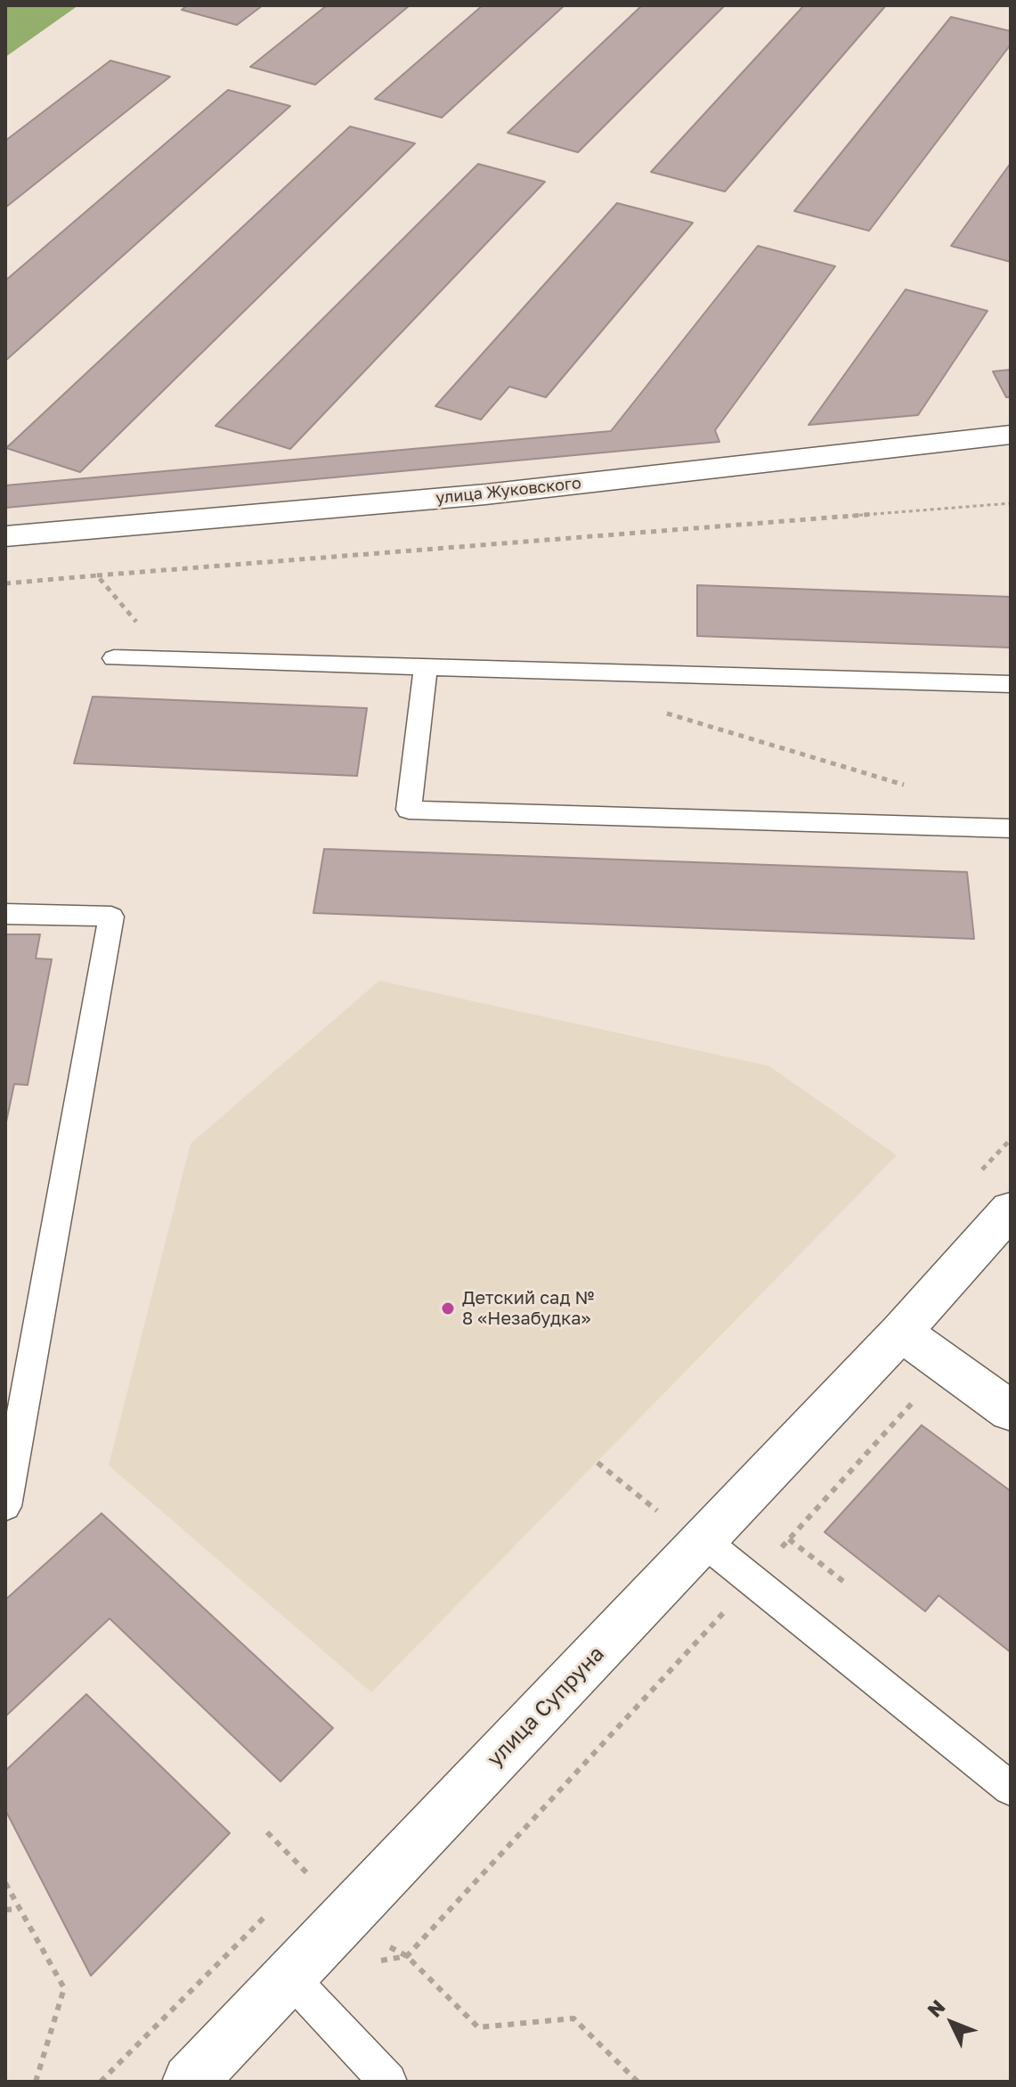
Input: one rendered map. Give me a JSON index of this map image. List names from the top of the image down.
{
  "streets": {
    "street": ["улица Жуковского", "улица Супруна"]
  },
  "places": ["Детский сад № 8 «Незабудка»"],
  "north": "top left"
}
